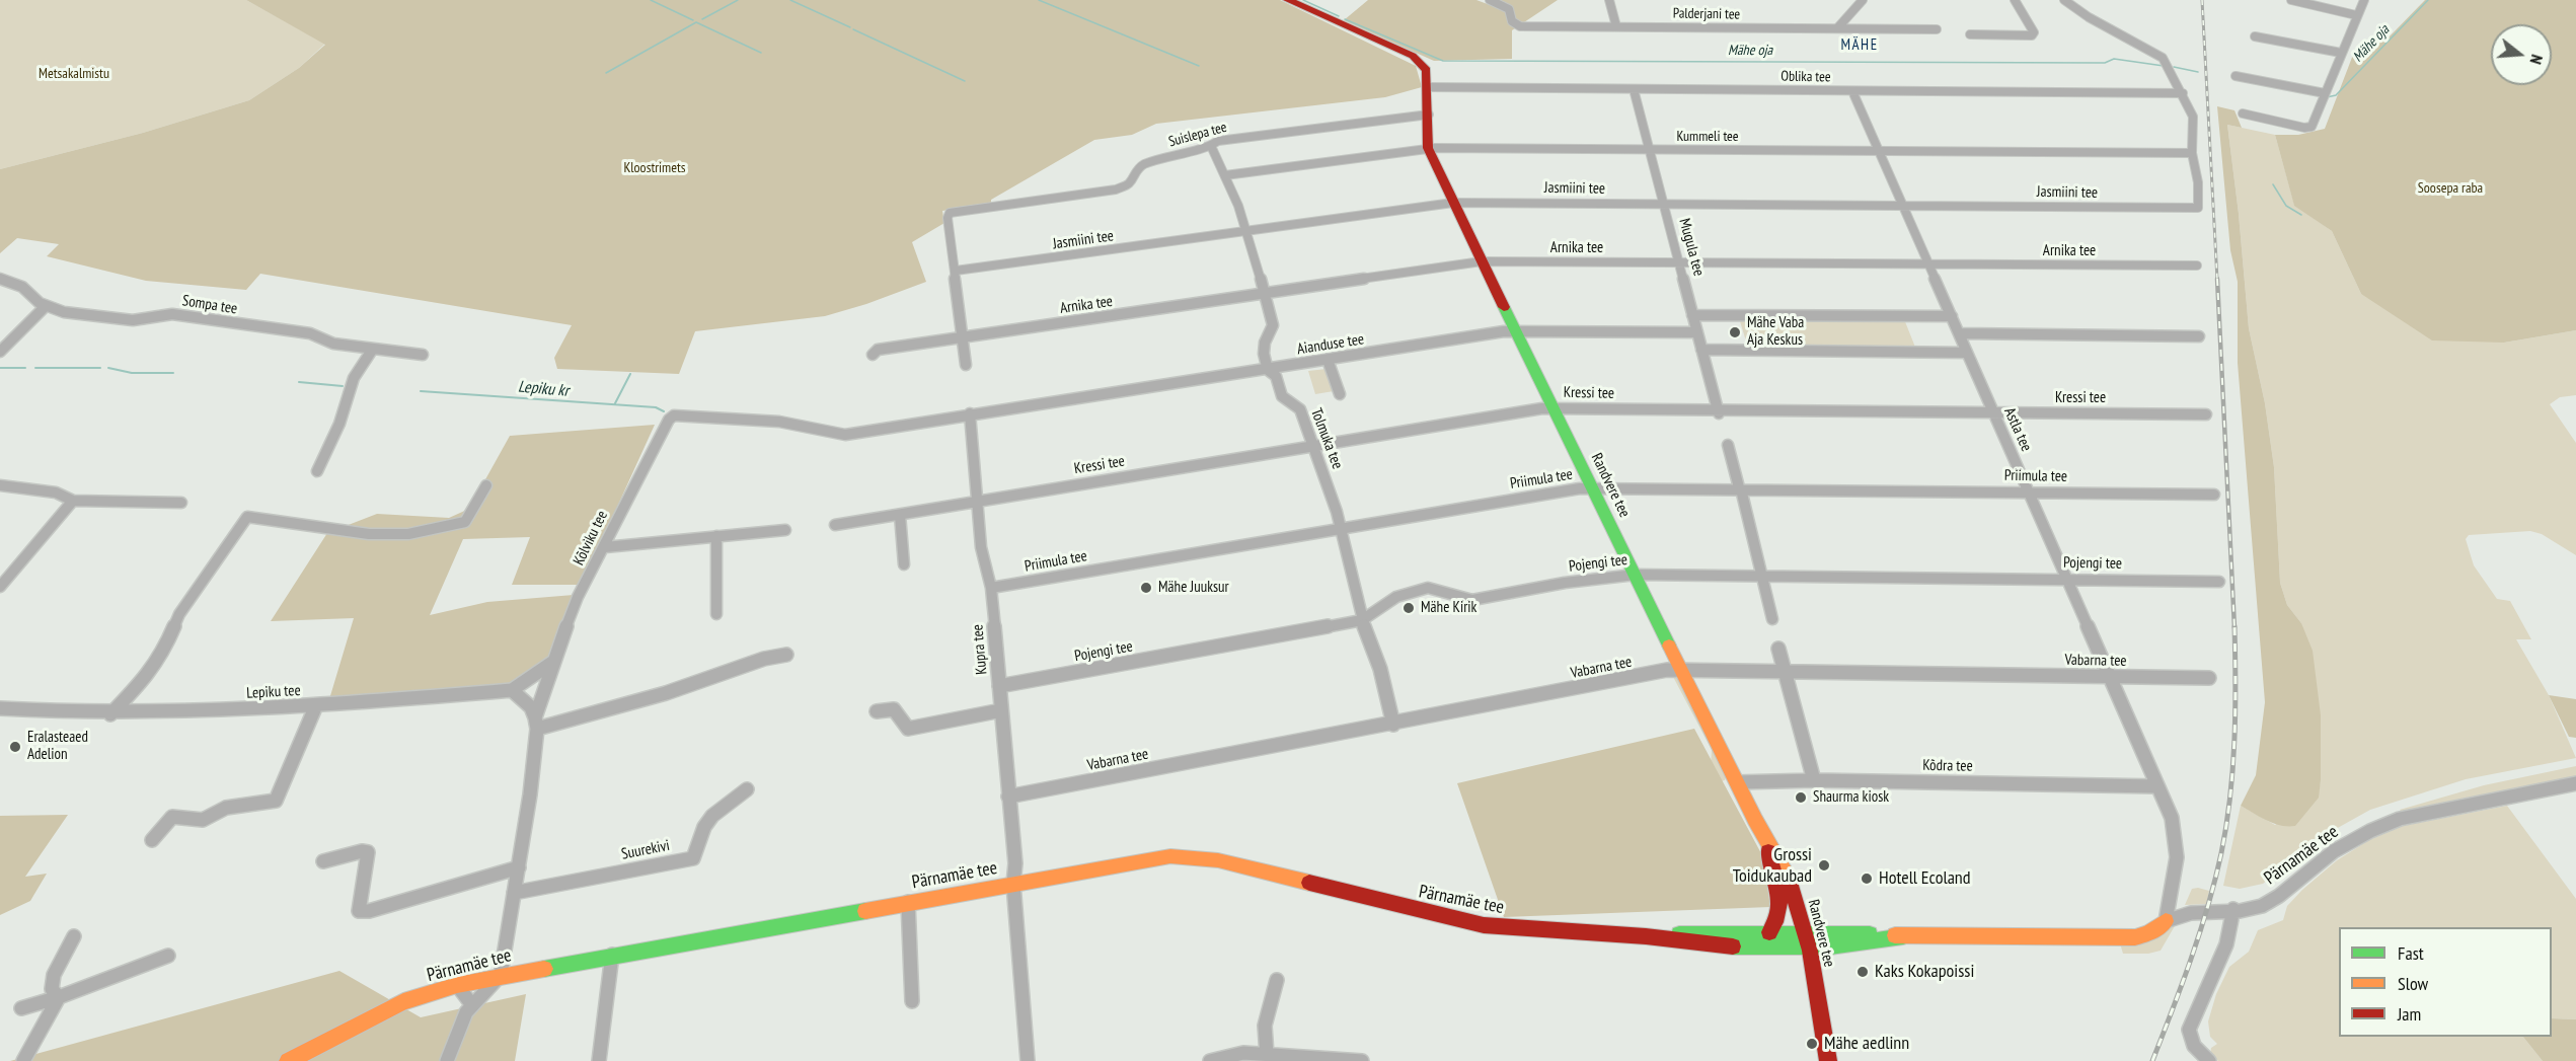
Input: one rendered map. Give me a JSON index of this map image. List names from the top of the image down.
{
  "streets": {
    "main road": ["Randvere tee", "Pärnamäe tee"],
    "street": [
      "Palderjani tee",
      "Oblika tee",
      "Suislepa tee",
      "Kummeli tee",
      "Jasmiini tee",
      "Mugula tee",
      "Arnika tee",
      "Sompa tee",
      "Aianduse tee",
      "Kressi tee",
      "Astla tee",
      "Tolmuka tee",
      "Priimula tee",
      "Kõlviku tee",
      "Pojengi tee",
      "Kupra tee",
      "Vabarna tee",
      "Lepiku tee",
      "Kõdra tee",
      "Suurekivi"
    ]
  },
  "crossings": [
    ["Oblika tee", "Mugula tee"],
    ["Oblika tee", "Astla tee"],
    ["Oblika tee", "Randvere tee"],
    ["Suislepa tee", "Jasmiini tee"],
    ["Suislepa tee", "Tolmuka tee"],
    ["Suislepa tee", "Randvere tee"],
    ["Kummeli tee", "Jasmiini tee"],
    ["Kummeli tee", "Mugula tee"],
    ["Kummeli tee", "Astla tee"],
    ["Kummeli tee", "Tolmuka tee"],
    ["Kummeli tee", "Randvere tee"],
    ["Jasmiini tee", "Mugula tee"],
    ["Jasmiini tee", "Astla tee"],
    ["Jasmiini tee", "Tolmuka tee"],
    ["Jasmiini tee", "Randvere tee"],
    ["Mugula tee", "Arnika tee"],
    ["Mugula tee", "Aianduse tee"],
    ["Mugula tee", "Kressi tee"],
    ["Arnika tee", "Astla tee"],
    ["Arnika tee", "Tolmuka tee"],
    ["Arnika tee", "Randvere tee"],
    ["Aianduse tee", "Tolmuka tee"],
    ["Aianduse tee", "Randvere tee"],
    ["Aianduse tee", "Kõlviku tee"],
    ["Aianduse tee", "Kupra tee"],
    ["Kressi tee", "Astla tee"],
    ["Kressi tee", "Tolmuka tee"],
    ["Kressi tee", "Randvere tee"],
    ["Kressi tee", "Kupra tee"],
    ["Astla tee", "Priimula tee"],
    ["Astla tee", "Pojengi tee"],
    ["Astla tee", "Vabarna tee"],
    ["Astla tee", "Kõdra tee"],
    ["Astla tee", "Pärnamäe tee"],
    ["Tolmuka tee", "Priimula tee"],
    ["Tolmuka tee", "Pojengi tee"],
    ["Tolmuka tee", "Vabarna tee"],
    ["Priimula tee", "Randvere tee"],
    ["Priimula tee", "Kupra tee"],
    ["Randvere tee", "Pojengi tee"],
    ["Randvere tee", "Vabarna tee"],
    ["Randvere tee", "Kõdra tee"],
    ["Randvere tee", "Pärnamäe tee"],
    ["Kõlviku tee", "Kupra tee"],
    ["Kõlviku tee", "Suurekivi"],
    ["Kõlviku tee", "Pärnamäe tee"],
    ["Pojengi tee", "Kupra tee"],
    ["Kupra tee", "Vabarna tee"],
    ["Kupra tee", "Pärnamäe tee"]
  ],
  "districts": ["MÄHE"],
  "water": ["Mähe oja", "Lepiku kr"],
  "parks": ["Metsakalmistu", "Kloostrimets", "Soosepa raba"],
  "places": [
    "Mähe Vaba Aja Keskus",
    "Mähe Juuksur",
    "Mähe Kirik",
    "Eralasteaed Adelion",
    "Shaurma kiosk",
    "Grossi Toidukaubad",
    "Hotell Ecoland",
    "Kaks Kokapoissi",
    "Mähe aedlinn"
  ],
  "legend": ["Fast", "Slow", "Jam"],
  "north": "right"
}
